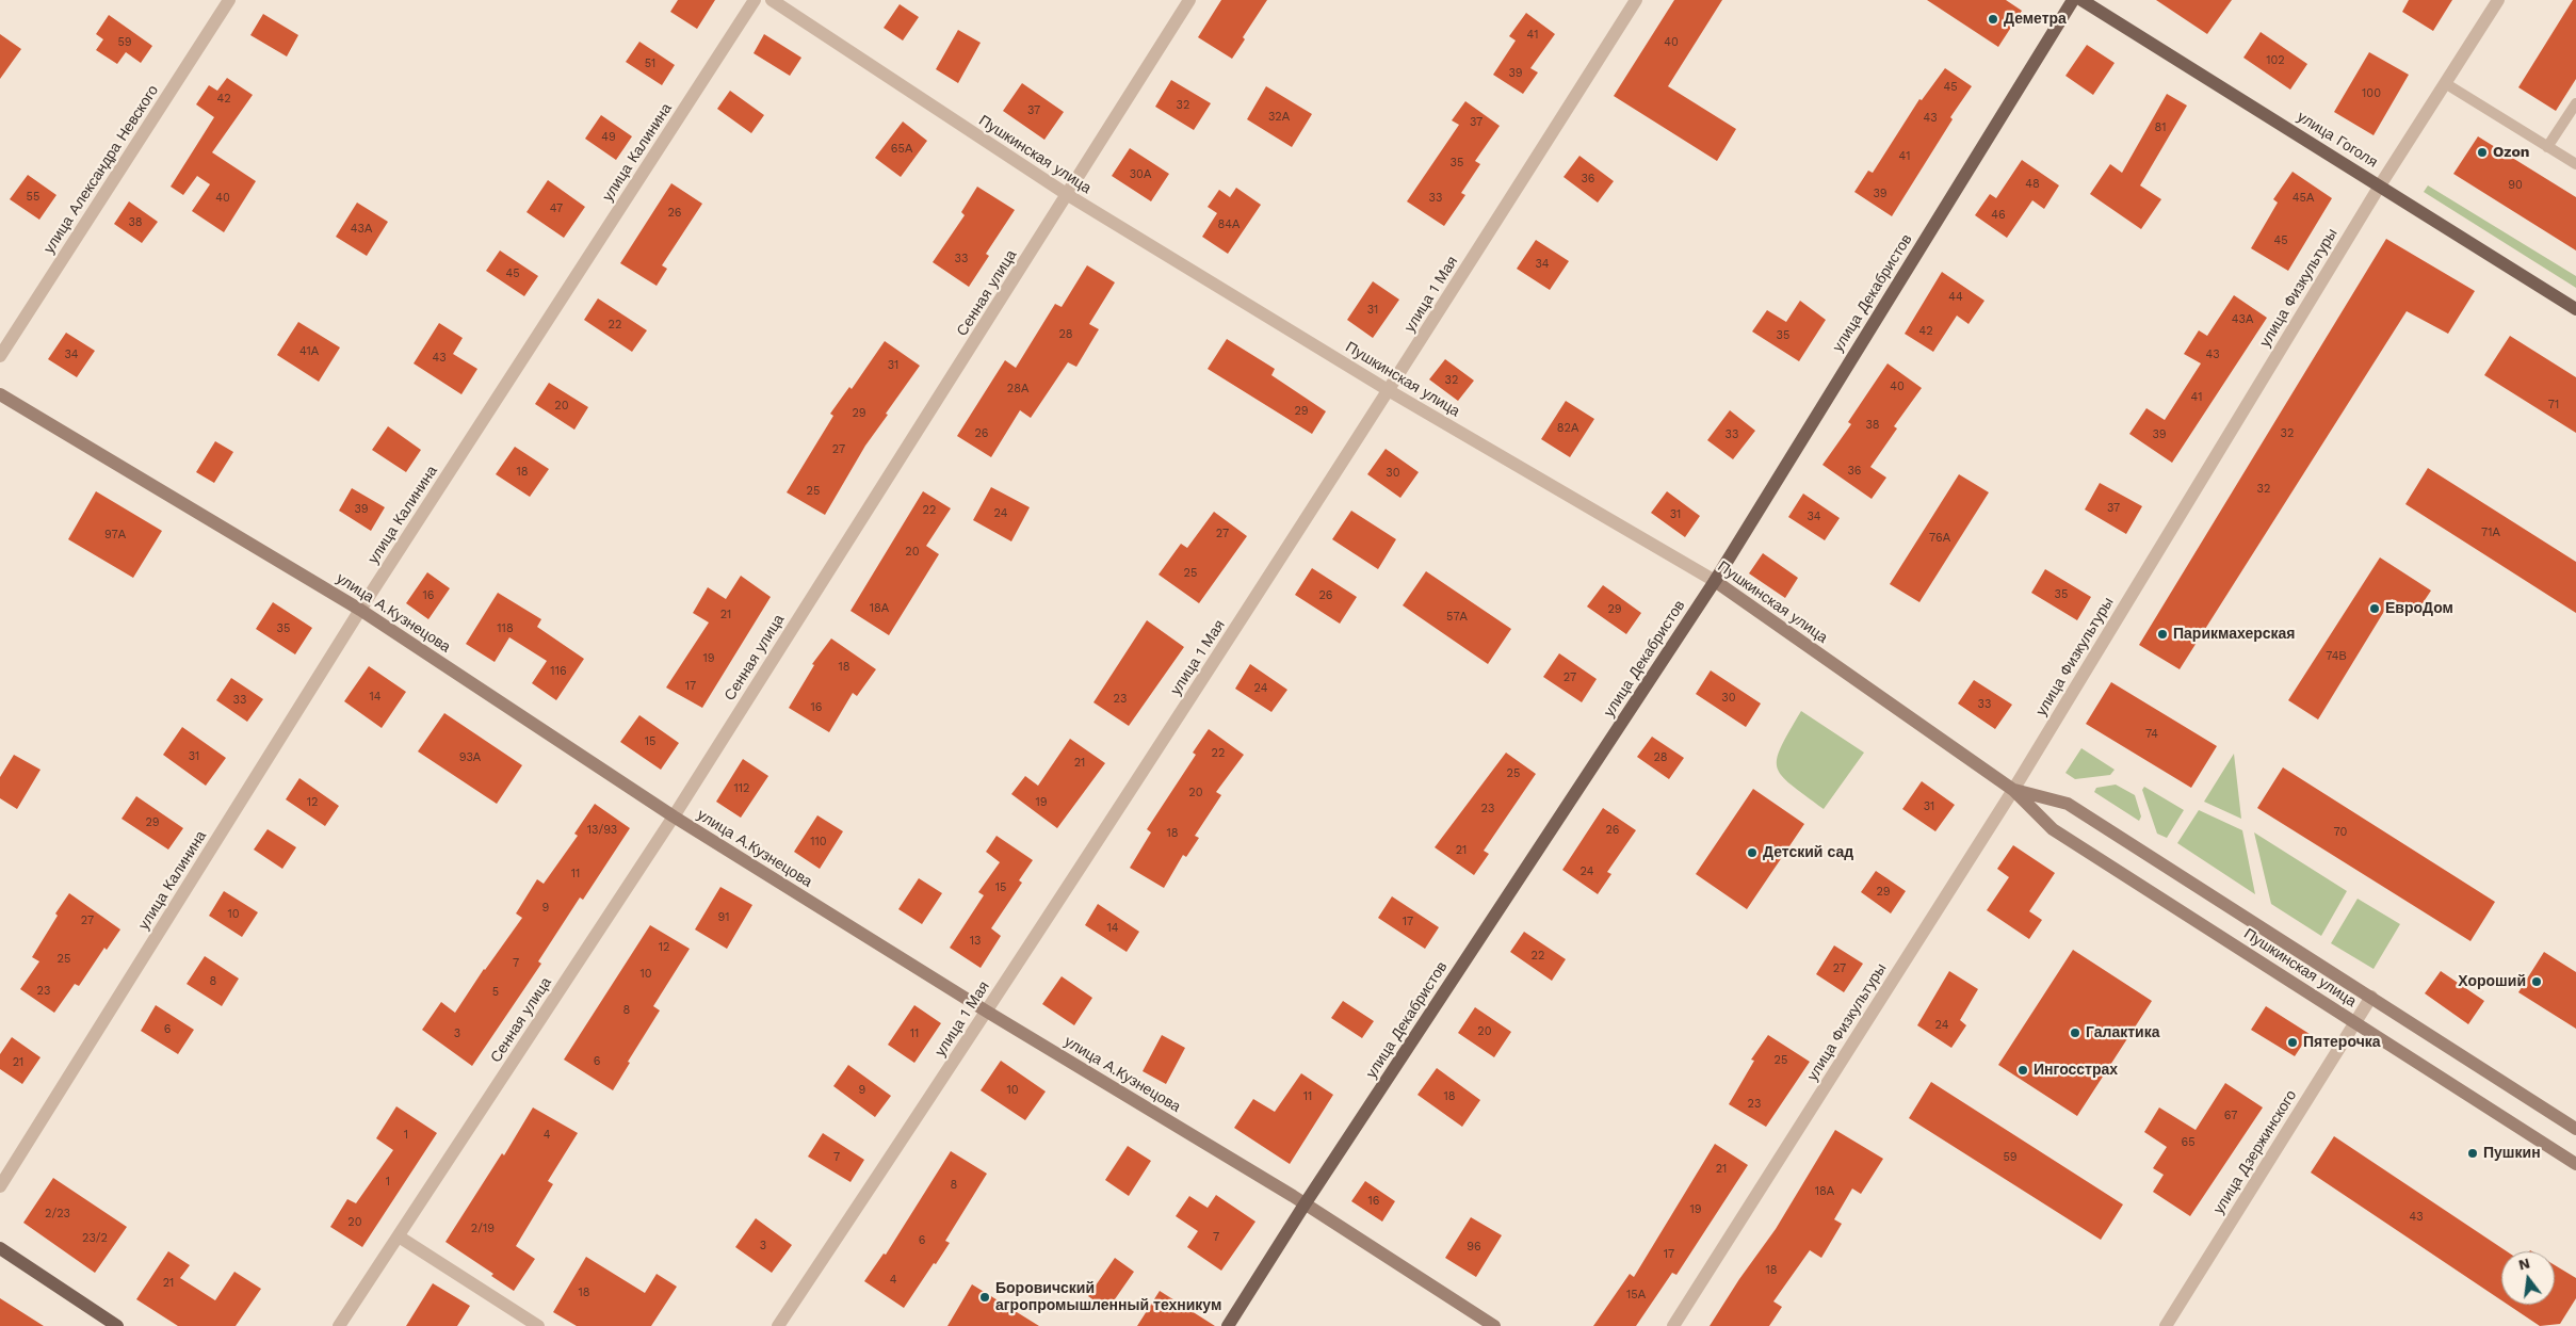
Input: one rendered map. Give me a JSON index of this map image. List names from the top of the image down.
{
  "streets": {
    "main road": [
      "улица Гоголя",
      "Пушкинская улица",
      "улица Декабристов",
      "улица А.Кузнецова"
    ],
    "street": [
      "улица Калинина",
      "улица Александра Невского",
      "улица Физкультуры",
      "Сенная улица",
      "улица 1 Мая",
      "улица Дзержинского"
    ]
  },
  "crossings": [
    ["улица Гоголя", "улица Физкультуры"],
    ["улица Калинина", "улица А.Кузнецова"],
    ["Пушкинская улица", "улица Физкультуры"],
    ["Пушкинская улица", "Сенная улица"],
    ["Пушкинская улица", "улица Декабристов"],
    ["Пушкинская улица", "улица 1 Мая"],
    ["Пушкинская улица", "улица Дзержинского"],
    ["Сенная улица", "улица А.Кузнецова"],
    ["улица Декабристов", "улица А.Кузнецова"],
    ["улица 1 Мая", "улица А.Кузнецова"]
  ],
  "places": [
    "Деметра",
    "Ozon",
    "ЕвроДом",
    "Парикмахерская",
    "Детский сад",
    "Хороший",
    "Галактика",
    "Пятерочка",
    "Ингосстрах",
    "Пушкин",
    "Боровичский агропромышленный техникум"
  ],
  "house_numbers": [
    "41",
    "59",
    "40",
    "102",
    "51",
    "39",
    "45",
    "100",
    "42",
    "32",
    "37",
    "32А",
    "43",
    "37",
    "81",
    "49",
    "65А",
    "41",
    "35",
    "30А",
    "36",
    "48",
    "90",
    "39",
    "55",
    "40",
    "33",
    "45А",
    "47",
    "26",
    "46",
    "38",
    "84А",
    "43А",
    "45",
    "33",
    "34",
    "45",
    "44",
    "31",
    "43А",
    "22",
    "42",
    "28",
    "35",
    "41А",
    "34",
    "43",
    "43",
    "31",
    "32",
    "40",
    "28А",
    "41",
    "71",
    "20",
    "29",
    "29",
    "38",
    "82А",
    "26",
    "32",
    "33",
    "39",
    "27",
    "36",
    "18",
    "30",
    "32",
    "25",
    "37",
    "39",
    "22",
    "24",
    "31",
    "34",
    "71А",
    "27",
    "97А",
    "76А",
    "20",
    "25",
    "35",
    "16",
    "26",
    "18А",
    "29",
    "21",
    "57А",
    "35",
    "118",
    "74В",
    "19",
    "18",
    "116",
    "27",
    "17",
    "24",
    "14",
    "30",
    "23",
    "33",
    "33",
    "16",
    "74",
    "15",
    "22",
    "31",
    "93А",
    "28",
    "21",
    "25",
    "112",
    "20",
    "12",
    "19",
    "31",
    "23",
    "29",
    "13/93",
    "26",
    "70",
    "18",
    "110",
    "21",
    "24",
    "11",
    "15",
    "29",
    "9",
    "10",
    "91",
    "27",
    "17",
    "14",
    "13",
    "12",
    "22",
    "25",
    "7",
    "27",
    "10",
    "8",
    "23",
    "5",
    "8",
    "24",
    "6",
    "20",
    "3",
    "11",
    "25",
    "6",
    "21",
    "9",
    "10",
    "11",
    "18",
    "23",
    "67",
    "1",
    "4",
    "65",
    "7",
    "59",
    "21",
    "1",
    "8",
    "18А",
    "16",
    "19",
    "2/23",
    "43",
    "20",
    "2/19",
    "7",
    "23/2",
    "6",
    "3",
    "96",
    "17",
    "18",
    "4",
    "21",
    "18",
    "15А"
  ],
  "north": "top"
}
